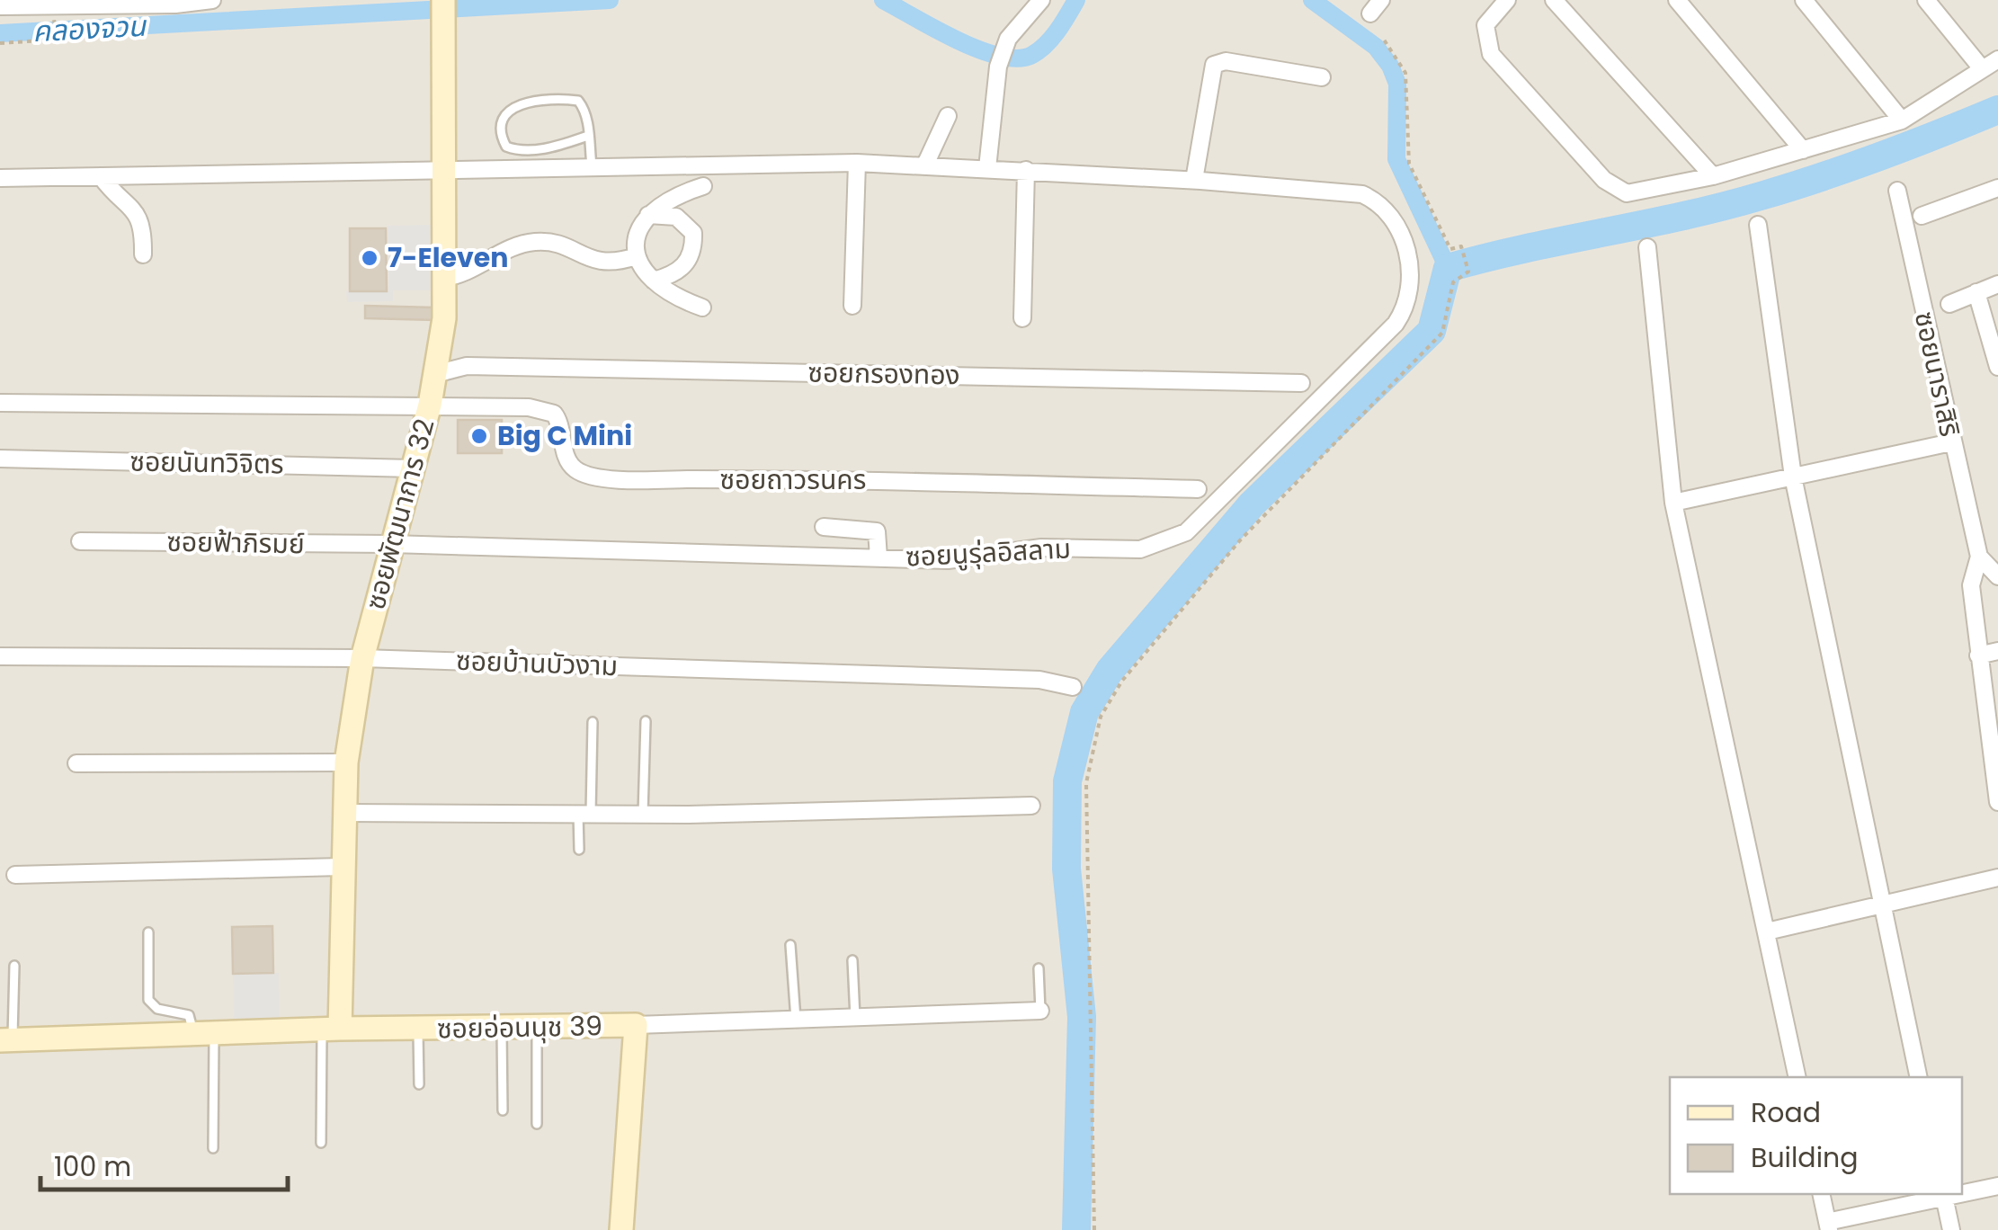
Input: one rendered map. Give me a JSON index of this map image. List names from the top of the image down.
{
  "streets": {
    "street": [
      "ซอยกรองทอง",
      "ซอยนาราสิริ",
      "ซอยนันทวิจิตร",
      "ซอยถาวรนคร",
      "ซอยพัฒนาการ 32",
      "ซอยฟ้าภิรมย์",
      "ซอยนูรุ่ลอิสลาม",
      "ซอยบ้านบัวงาม",
      "ซอยอ่อนนุช 39"
    ]
  },
  "crossings": [
    ["ซอยกรองทอง", "ซอยพัฒนาการ 32"],
    ["ซอยนันทวิจิตร", "ซอยพัฒนาการ 32"],
    ["ซอยถาวรนคร", "ซอยพัฒนาการ 32"],
    ["ซอยพัฒนาการ 32", "ซอยฟ้าภิรมย์"],
    ["ซอยพัฒนาการ 32", "ซอยนูรุ่ลอิสลาม"],
    ["ซอยพัฒนาการ 32", "ซอยบ้านบัวงาม"],
    ["ซอยพัฒนาการ 32", "ซอยอ่อนนุช 39"],
    ["ซอยฟ้าภิรมย์", "ซอยนูรุ่ลอิสลาม"]
  ],
  "water": ["คลองจวน"],
  "places": ["7-Eleven", "Big C Mini"],
  "legend": ["Road", "Building"],
  "scale_bar": "100 m"
}
